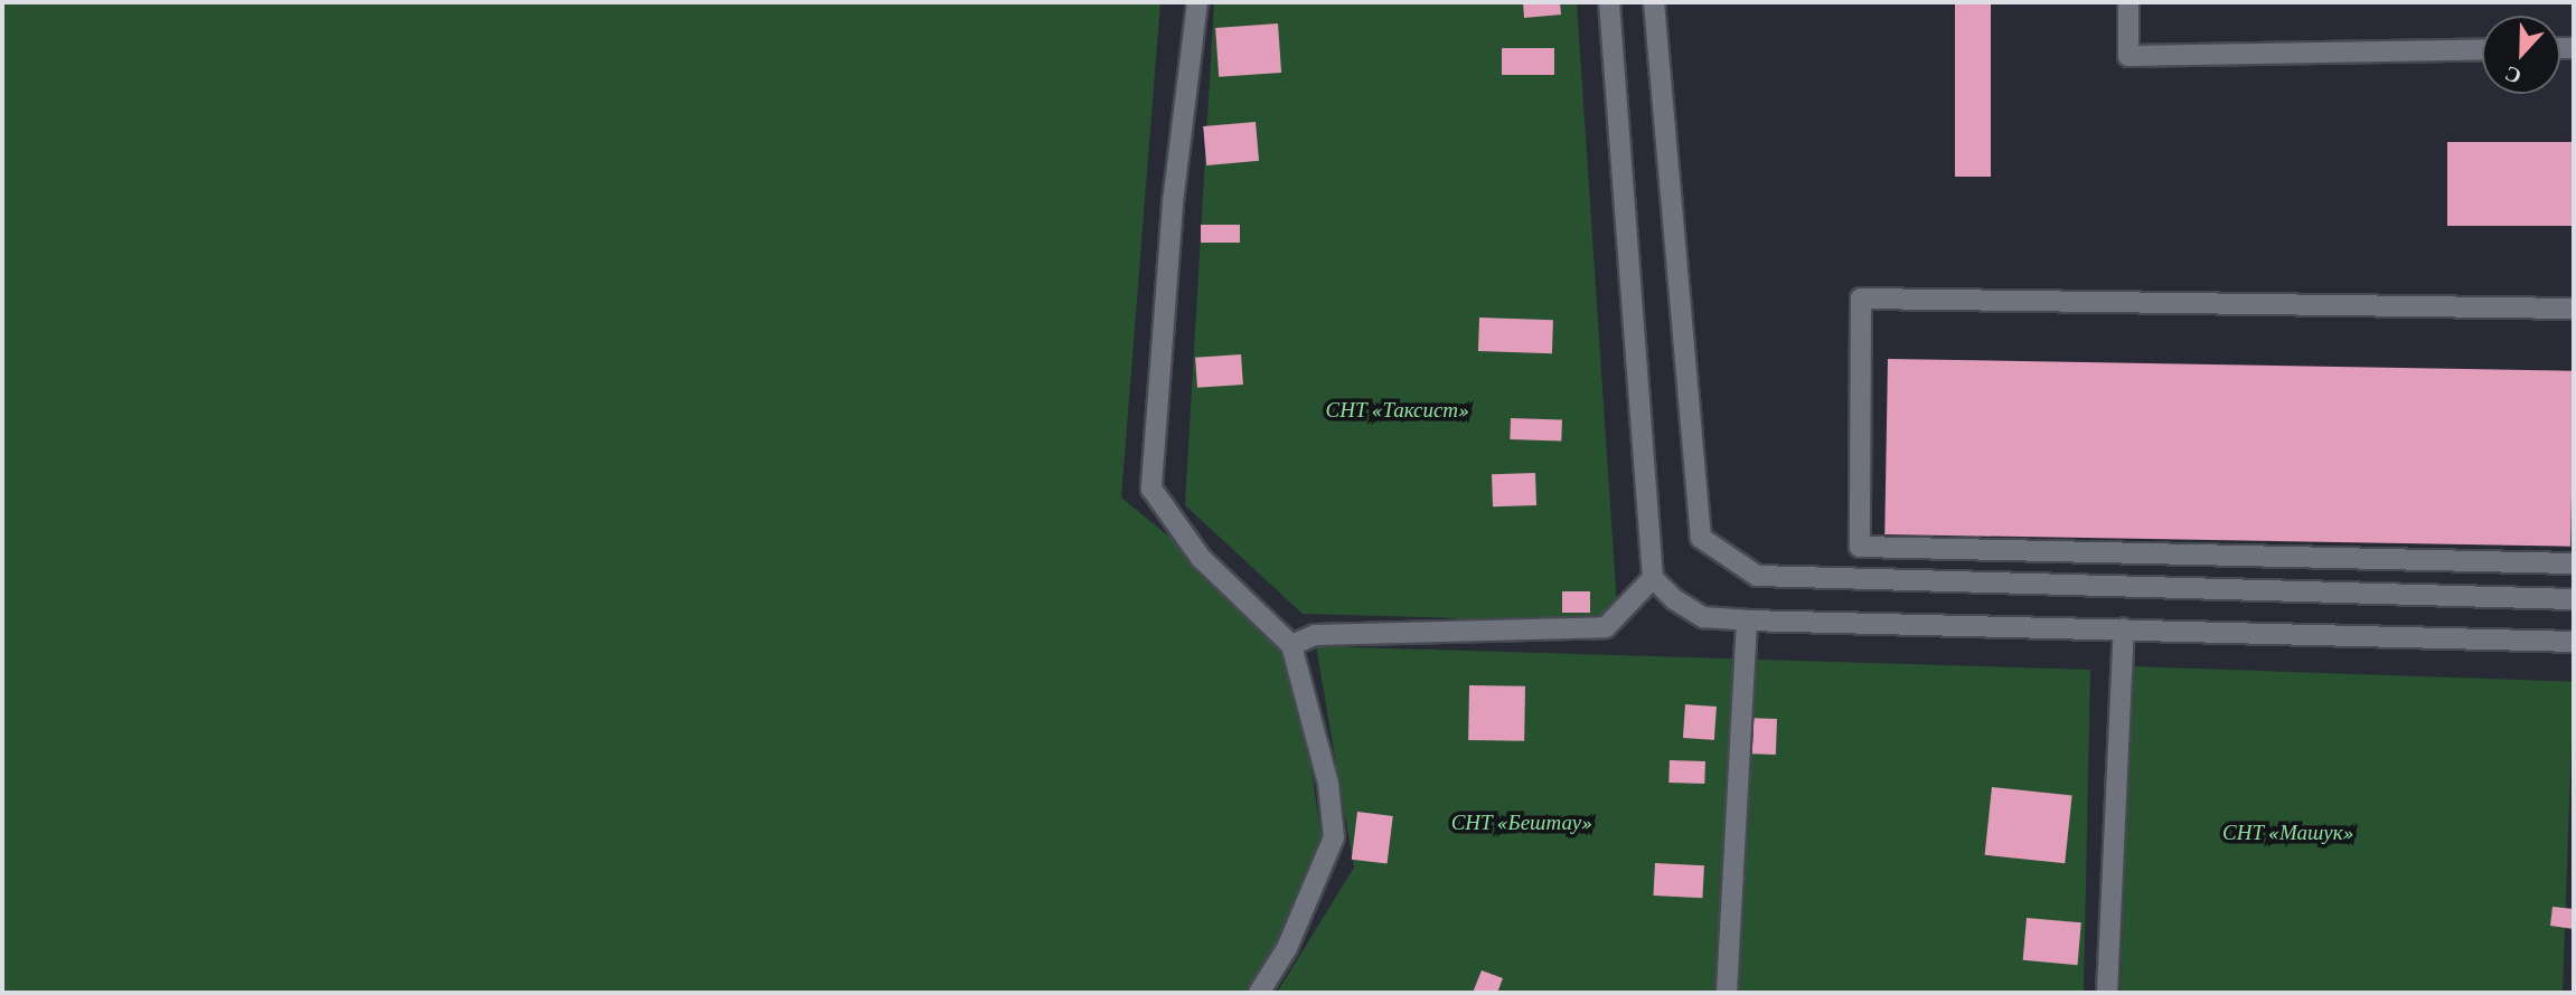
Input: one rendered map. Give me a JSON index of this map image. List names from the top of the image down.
{
  "parks": ["СНТ «Таксист»", "СНТ «Бештау»", "СНТ «Машук»"],
  "north": "bottom"
}
